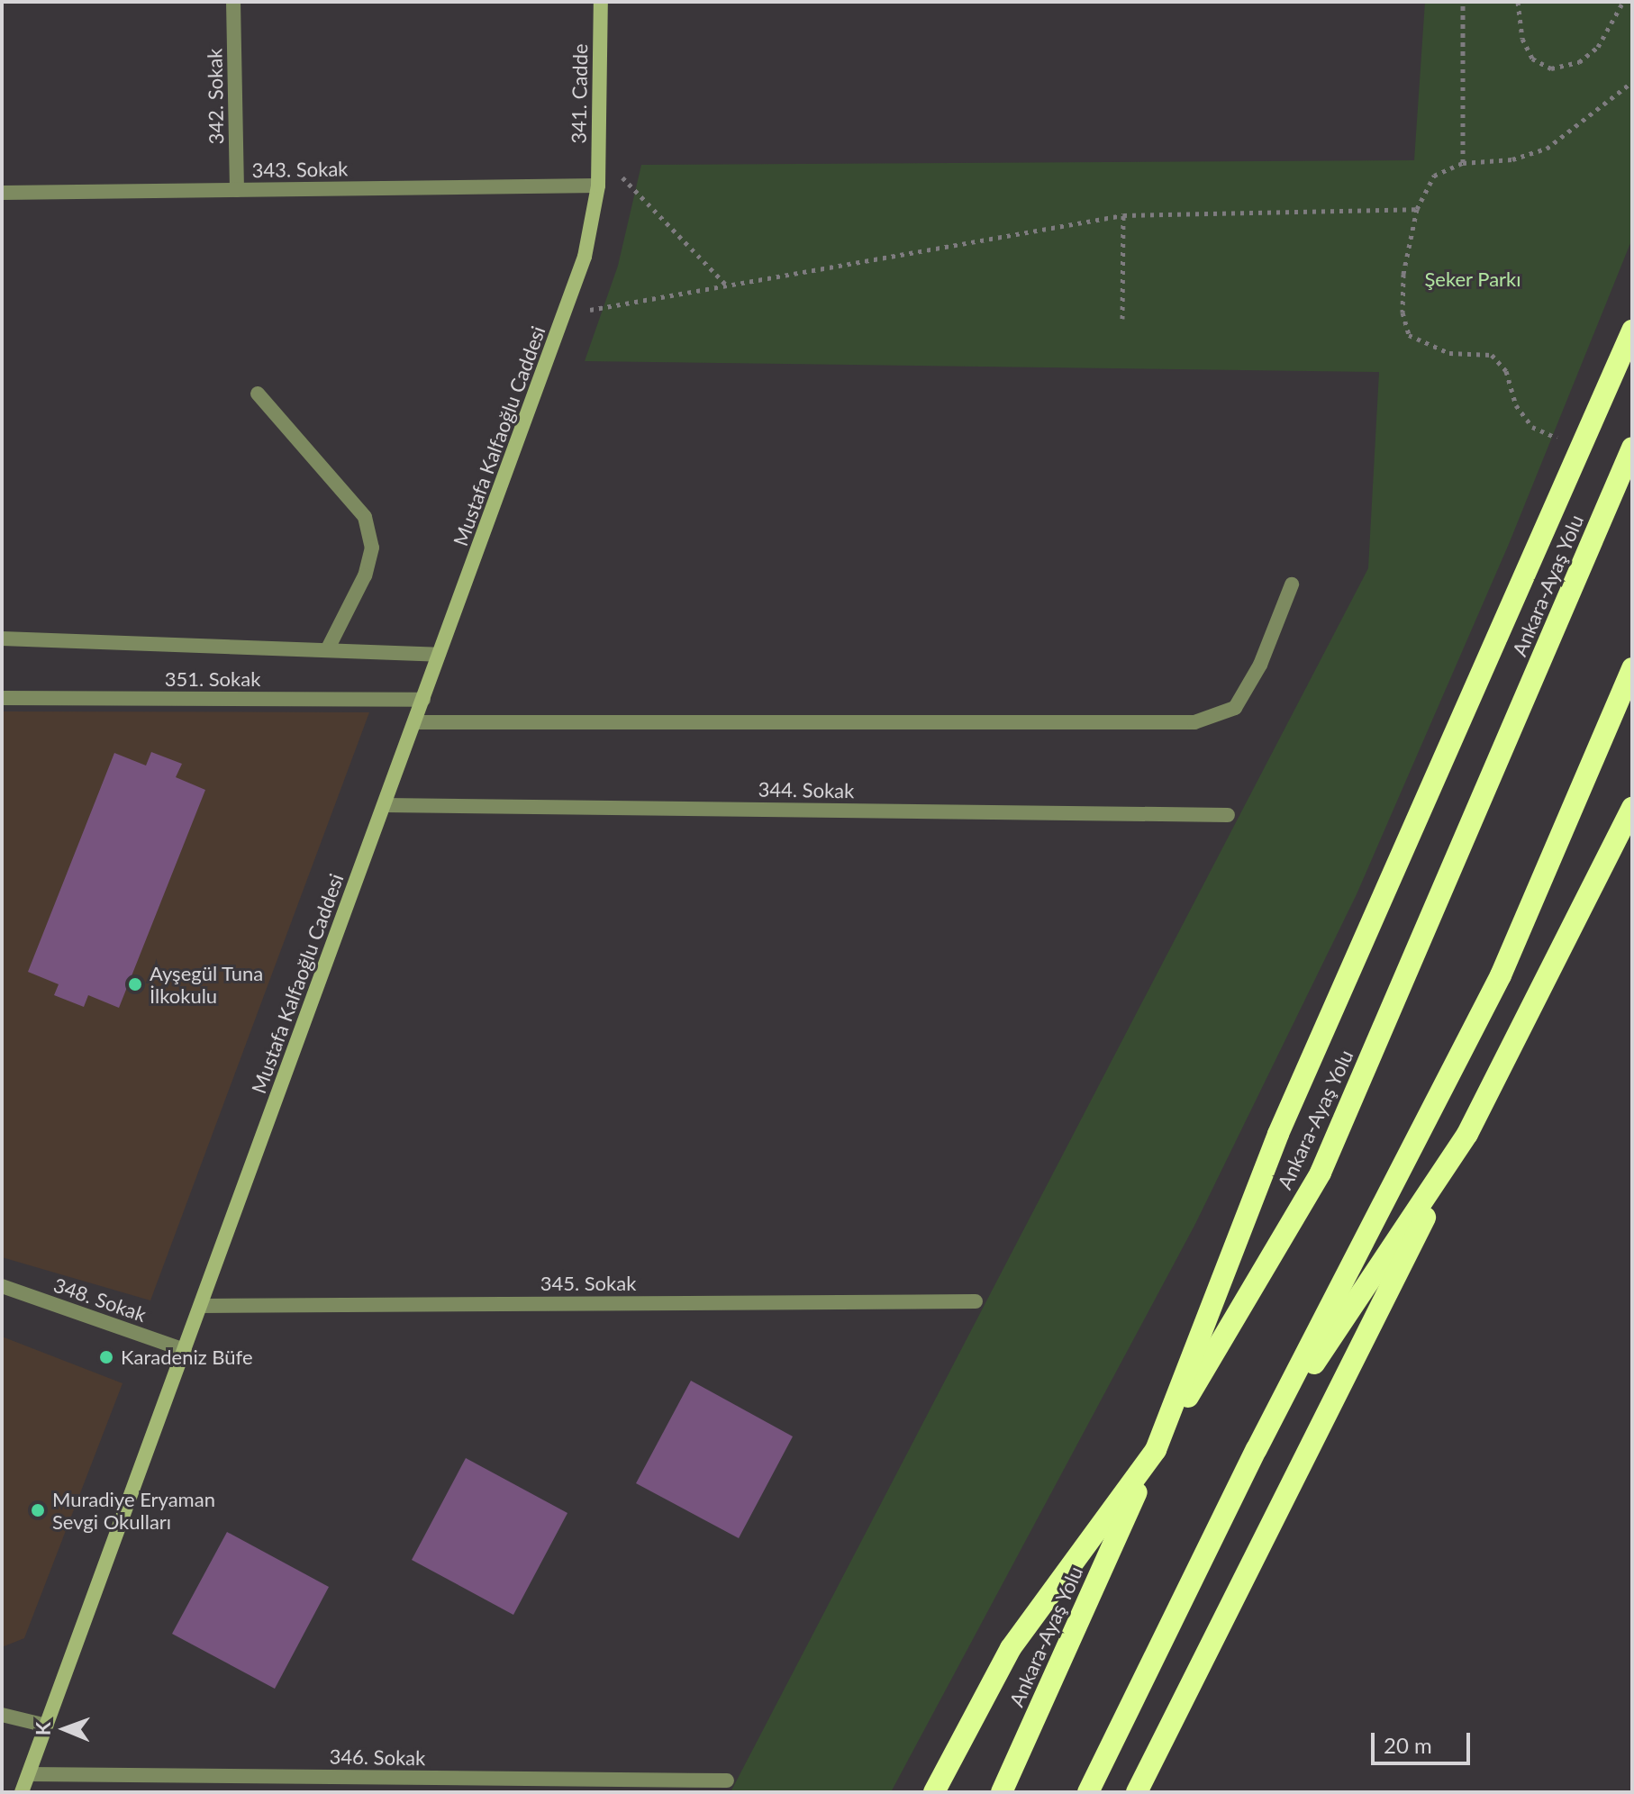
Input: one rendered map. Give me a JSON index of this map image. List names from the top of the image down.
{
  "streets": {
    "highway": ["Ankara-Ayaş Yolu"],
    "street": [
      "341. Cadde",
      "342. Sokak",
      "343. Sokak",
      "Mustafa Kalfaoğlu Caddesi",
      "351. Sokak",
      "344. Sokak",
      "345. Sokak",
      "348. Sokak",
      "346. Sokak"
    ]
  },
  "crossings": [
    ["341. Cadde", "343. Sokak"],
    ["341. Cadde", "Mustafa Kalfaoğlu Caddesi"],
    ["342. Sokak", "343. Sokak"],
    ["343. Sokak", "Mustafa Kalfaoğlu Caddesi"],
    ["Mustafa Kalfaoğlu Caddesi", "351. Sokak"],
    ["Mustafa Kalfaoğlu Caddesi", "344. Sokak"],
    ["Mustafa Kalfaoğlu Caddesi", "345. Sokak"],
    ["Mustafa Kalfaoğlu Caddesi", "348. Sokak"],
    ["Mustafa Kalfaoğlu Caddesi", "346. Sokak"]
  ],
  "parks": ["Şeker Parkı"],
  "places": ["Ayşegül Tuna İlkokulu", "Karadeniz Büfe", "Muradiye Eryaman Sevgi Okulları"],
  "scale_bar": "20 m",
  "north": "left"
}
